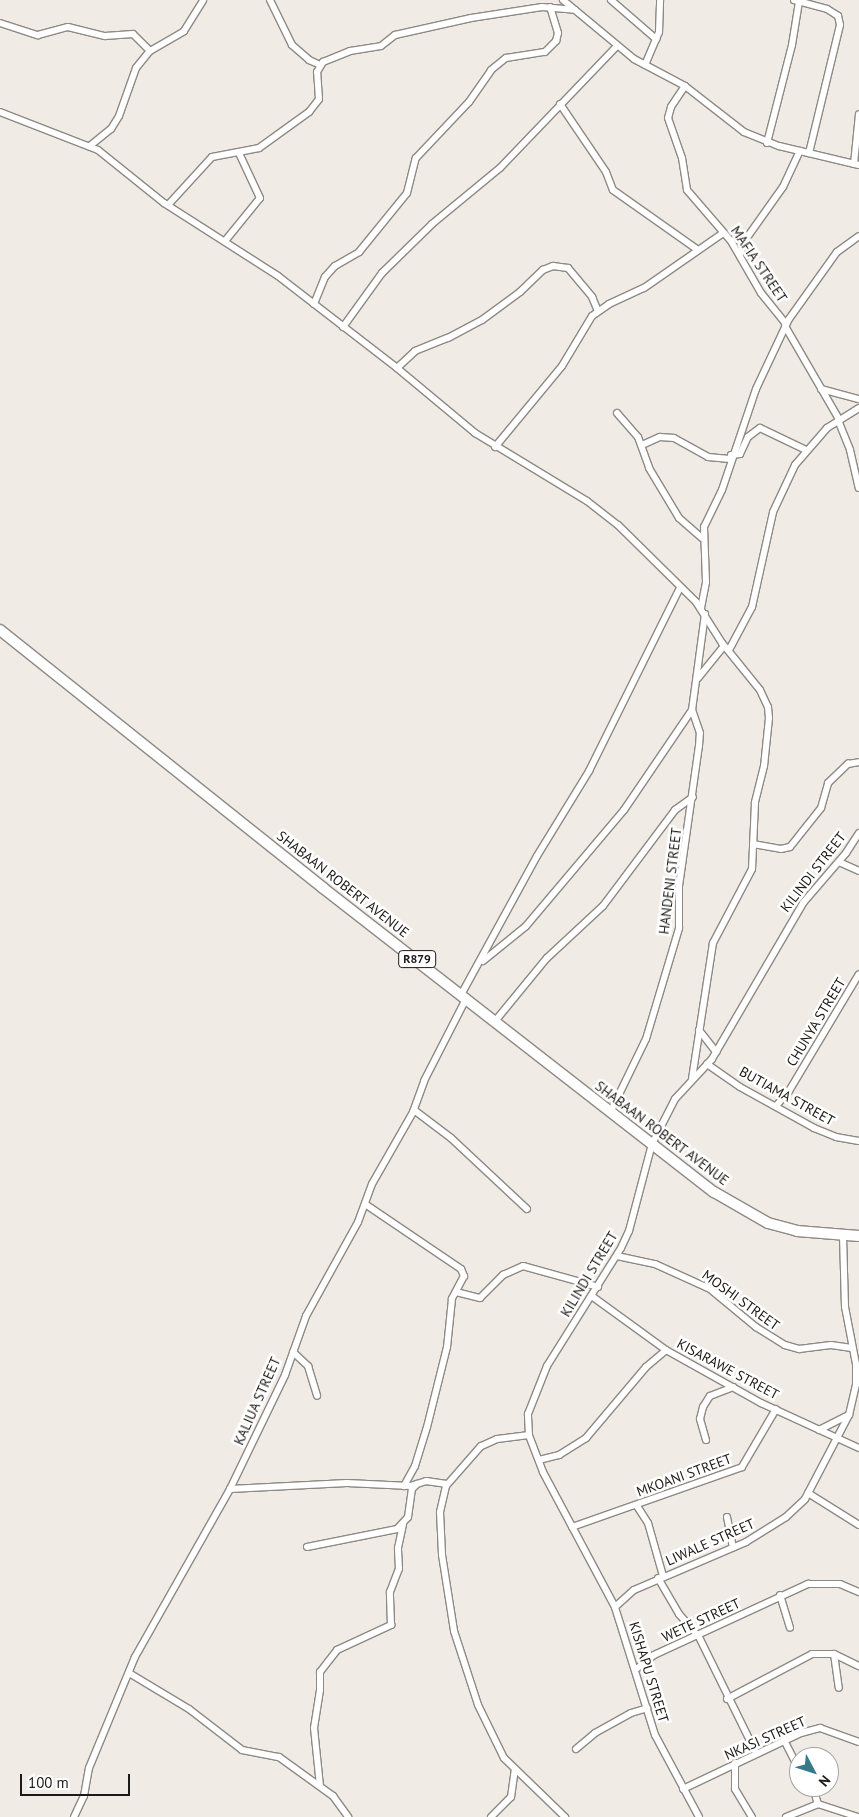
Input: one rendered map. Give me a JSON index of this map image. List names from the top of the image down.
{
  "streets": {
    "main road": ["SHABAAN ROBERT AVENUE", "R879"],
    "street": [
      "MAFIA STREET",
      "KILINDI STREET",
      "HANDENI STREET",
      "CHUNYA STREET",
      "BUTIAMA STREET",
      "MOSHI STREET",
      "KISARAWE STREET",
      "KALIUA STREET",
      "MKOANI STREET",
      "LIWALE STREET",
      "WETE STREET",
      "KISHAPU STREET",
      "NKASI STREET"
    ]
  },
  "crossings": [
    ["KILINDI STREET", "SHABAAN ROBERT AVENUE"],
    ["KILINDI STREET", "BUTIAMA STREET"],
    ["KILINDI STREET", "MOSHI STREET"],
    ["KILINDI STREET", "KISARAWE STREET"],
    ["KILINDI STREET", "MKOANI STREET"],
    ["KILINDI STREET", "KISHAPU STREET"],
    ["HANDENI STREET", "SHABAAN ROBERT AVENUE"],
    ["SHABAAN ROBERT AVENUE", "KALIUA STREET"],
    ["CHUNYA STREET", "BUTIAMA STREET"],
    ["KISARAWE STREET", "MKOANI STREET"],
    ["KISARAWE STREET", "LIWALE STREET"],
    ["LIWALE STREET", "KISHAPU STREET"],
    ["WETE STREET", "KISHAPU STREET"],
    ["KISHAPU STREET", "NKASI STREET"]
  ],
  "scale_bar": "100 m",
  "north": "bottom right"
}
